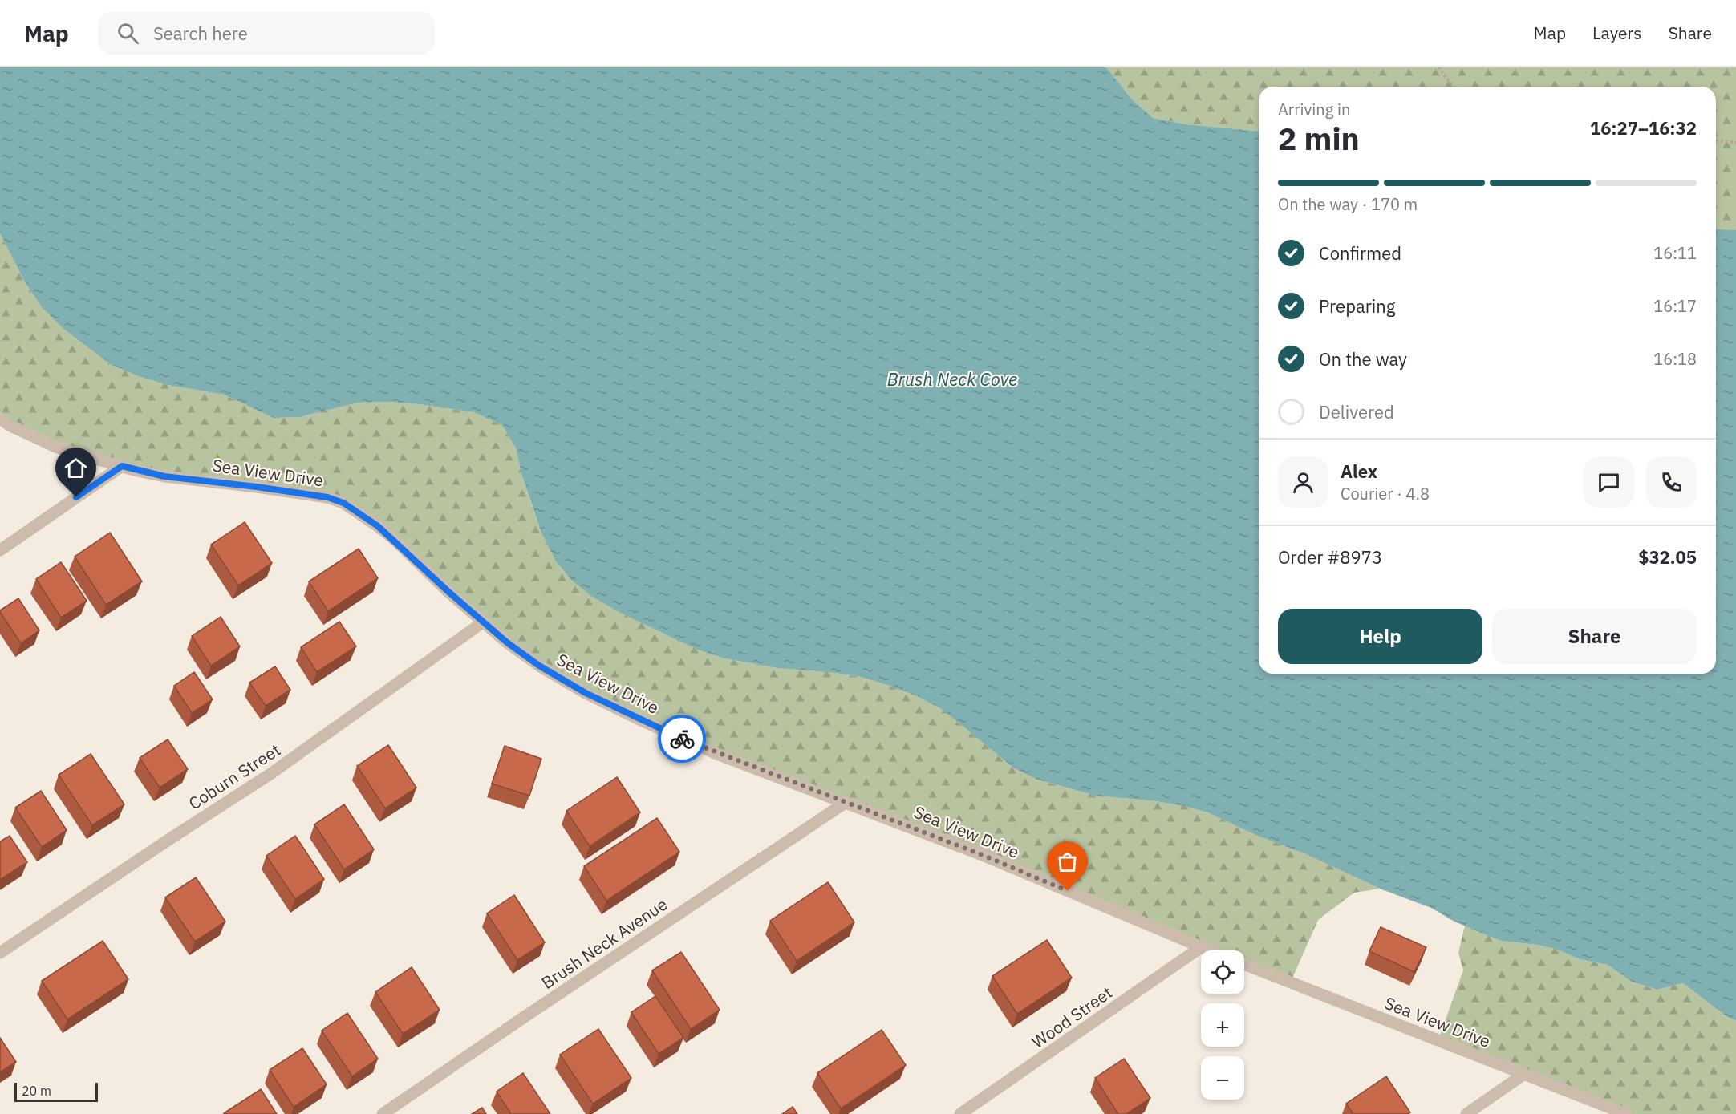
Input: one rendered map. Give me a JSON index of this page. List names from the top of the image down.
{
  "streets": {
    "street": [
      "Sea View Drive",
      "Coburn Street",
      "Brush Neck Avenue",
      "Wood Street"
    ]
  },
  "crossings": [
    ["Sea View Drive", "Coburn Street"],
    ["Sea View Drive", "Brush Neck Avenue"],
    ["Sea View Drive", "Wood Street"]
  ],
  "water": ["Brush Neck Cove"],
  "scale_bar": "20 m",
  "page": {
    "header": "Map",
    "search": "Search here",
    "nav": ["Map", "Layers", "Share"],
    "heading": ["2 min", "Arriving in", "16:27–16:32"],
    "panel": [
      "Alex",
      "Courier · 4.8",
      "Order #8973",
      "$32.05"
    ],
    "bar": "On the way · 170 m",
    "list": [
      ["Confirmed", "16:11"],
      ["Preparing", "16:17"],
      ["On the way", "16:18"],
      "Delivered"
    ],
    "buttons": ["Help", "Share"],
    "map_buttons": ["+", "−"],
    "scale": "20 m"
  }
}
